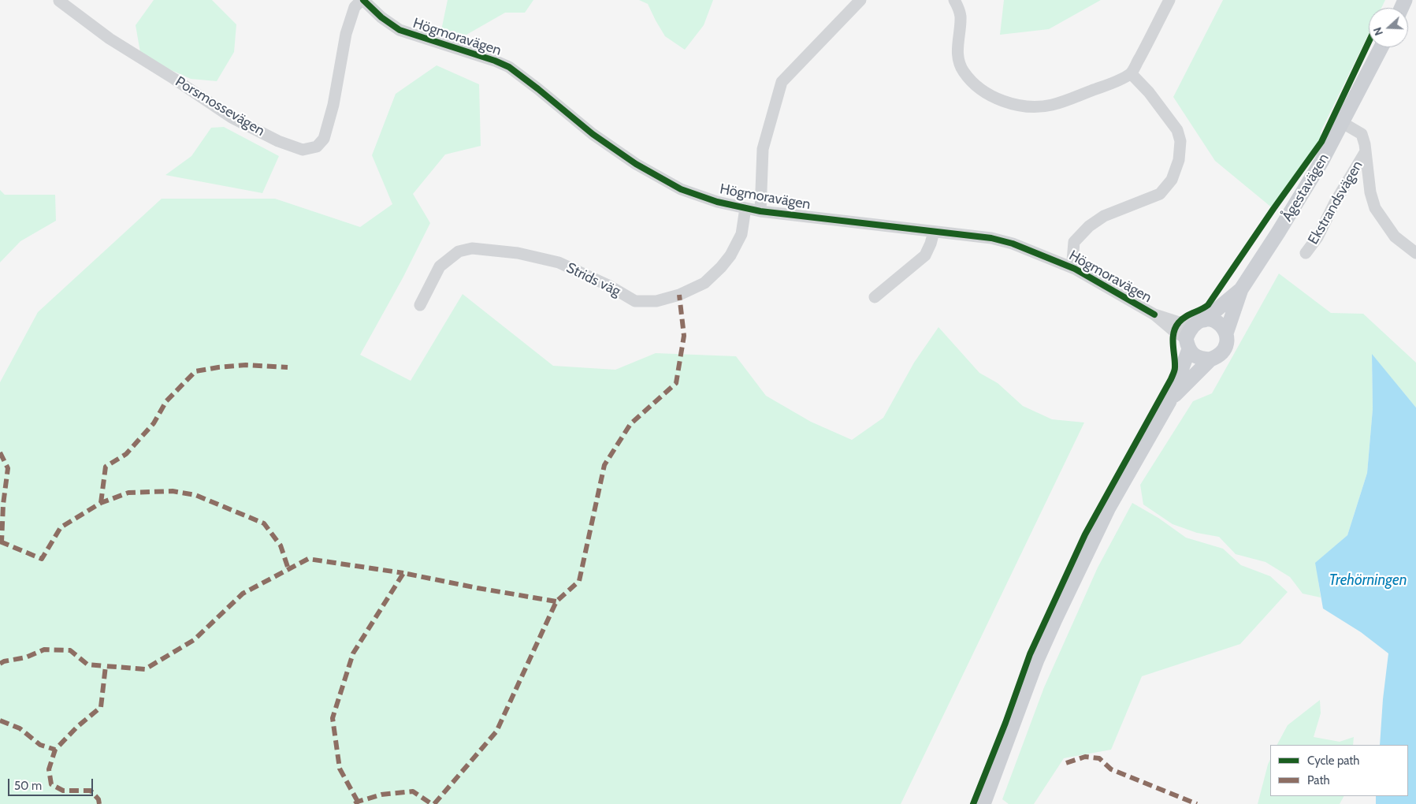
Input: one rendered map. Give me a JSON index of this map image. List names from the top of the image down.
{
  "streets": {
    "main road": ["Ågestavägen"],
    "street": [
      "Högmoravägen",
      "Porsmossevägen",
      "Ekstrandsvägen",
      "Strids väg"
    ]
  },
  "crossings": [
    ["Högmoravägen", "Porsmossevägen"],
    ["Högmoravägen", "Ågestavägen"],
    ["Högmoravägen", "Strids väg"],
    ["Ågestavägen", "Ekstrandsvägen"]
  ],
  "water": ["Trehörningen"],
  "legend": ["Cycle path", "Path"],
  "scale_bar": "50 m",
  "north": "left"
}
